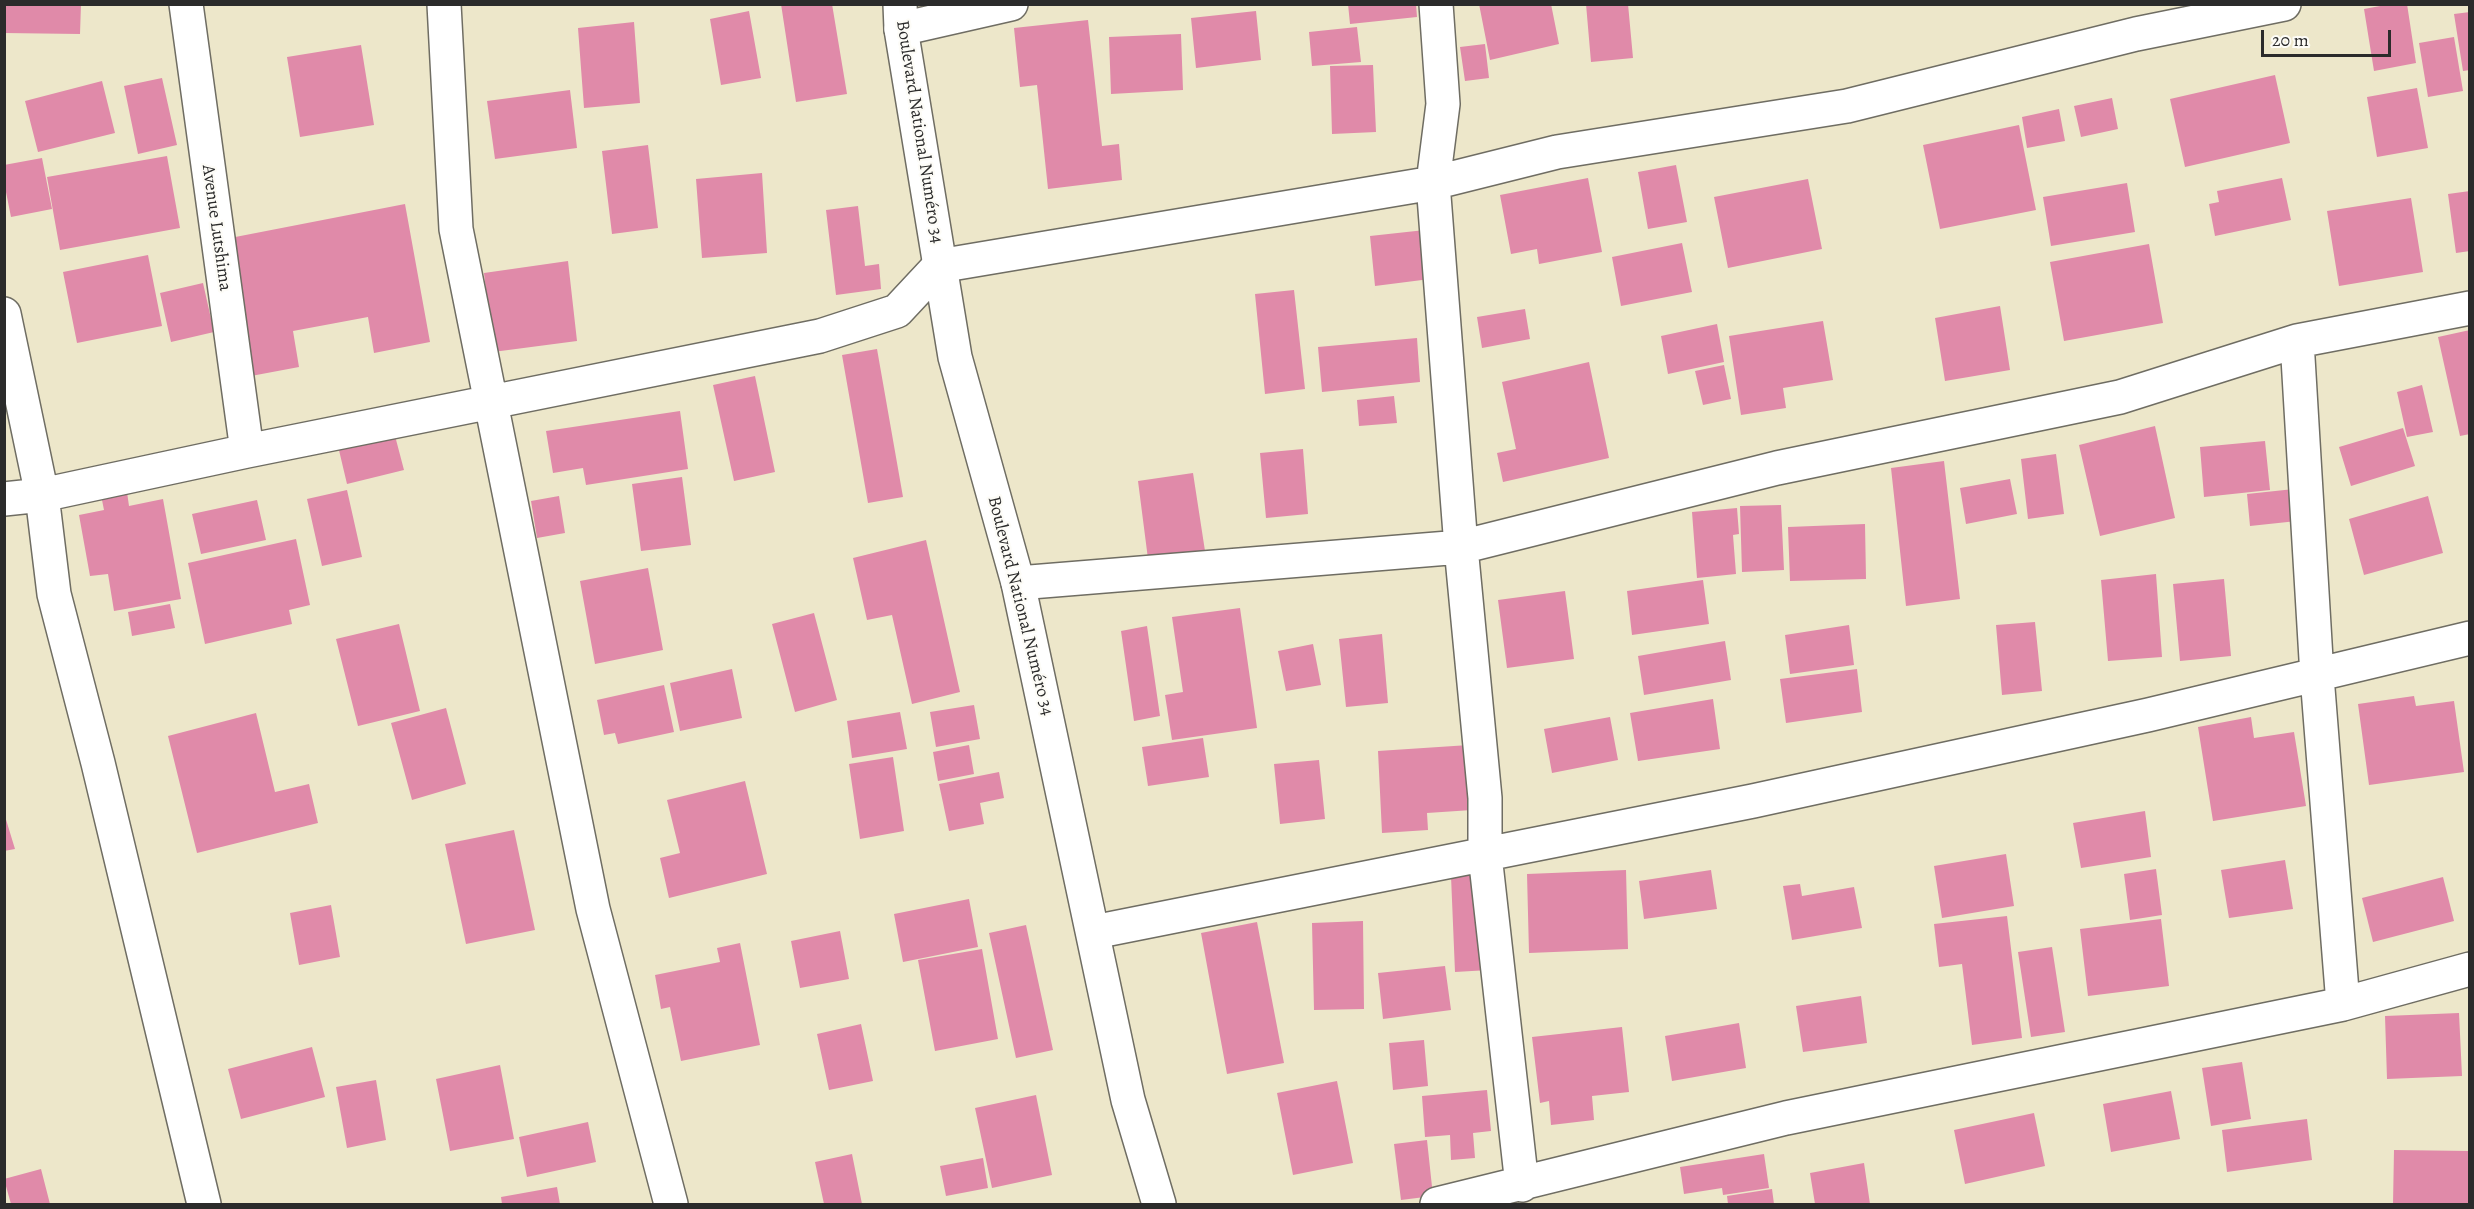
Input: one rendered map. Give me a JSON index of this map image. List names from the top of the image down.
{
  "streets": {
    "street": ["Boulevard National Numéro 34", "Avenue Lutshima"]
  },
  "scale_bar": "20 m"
}
